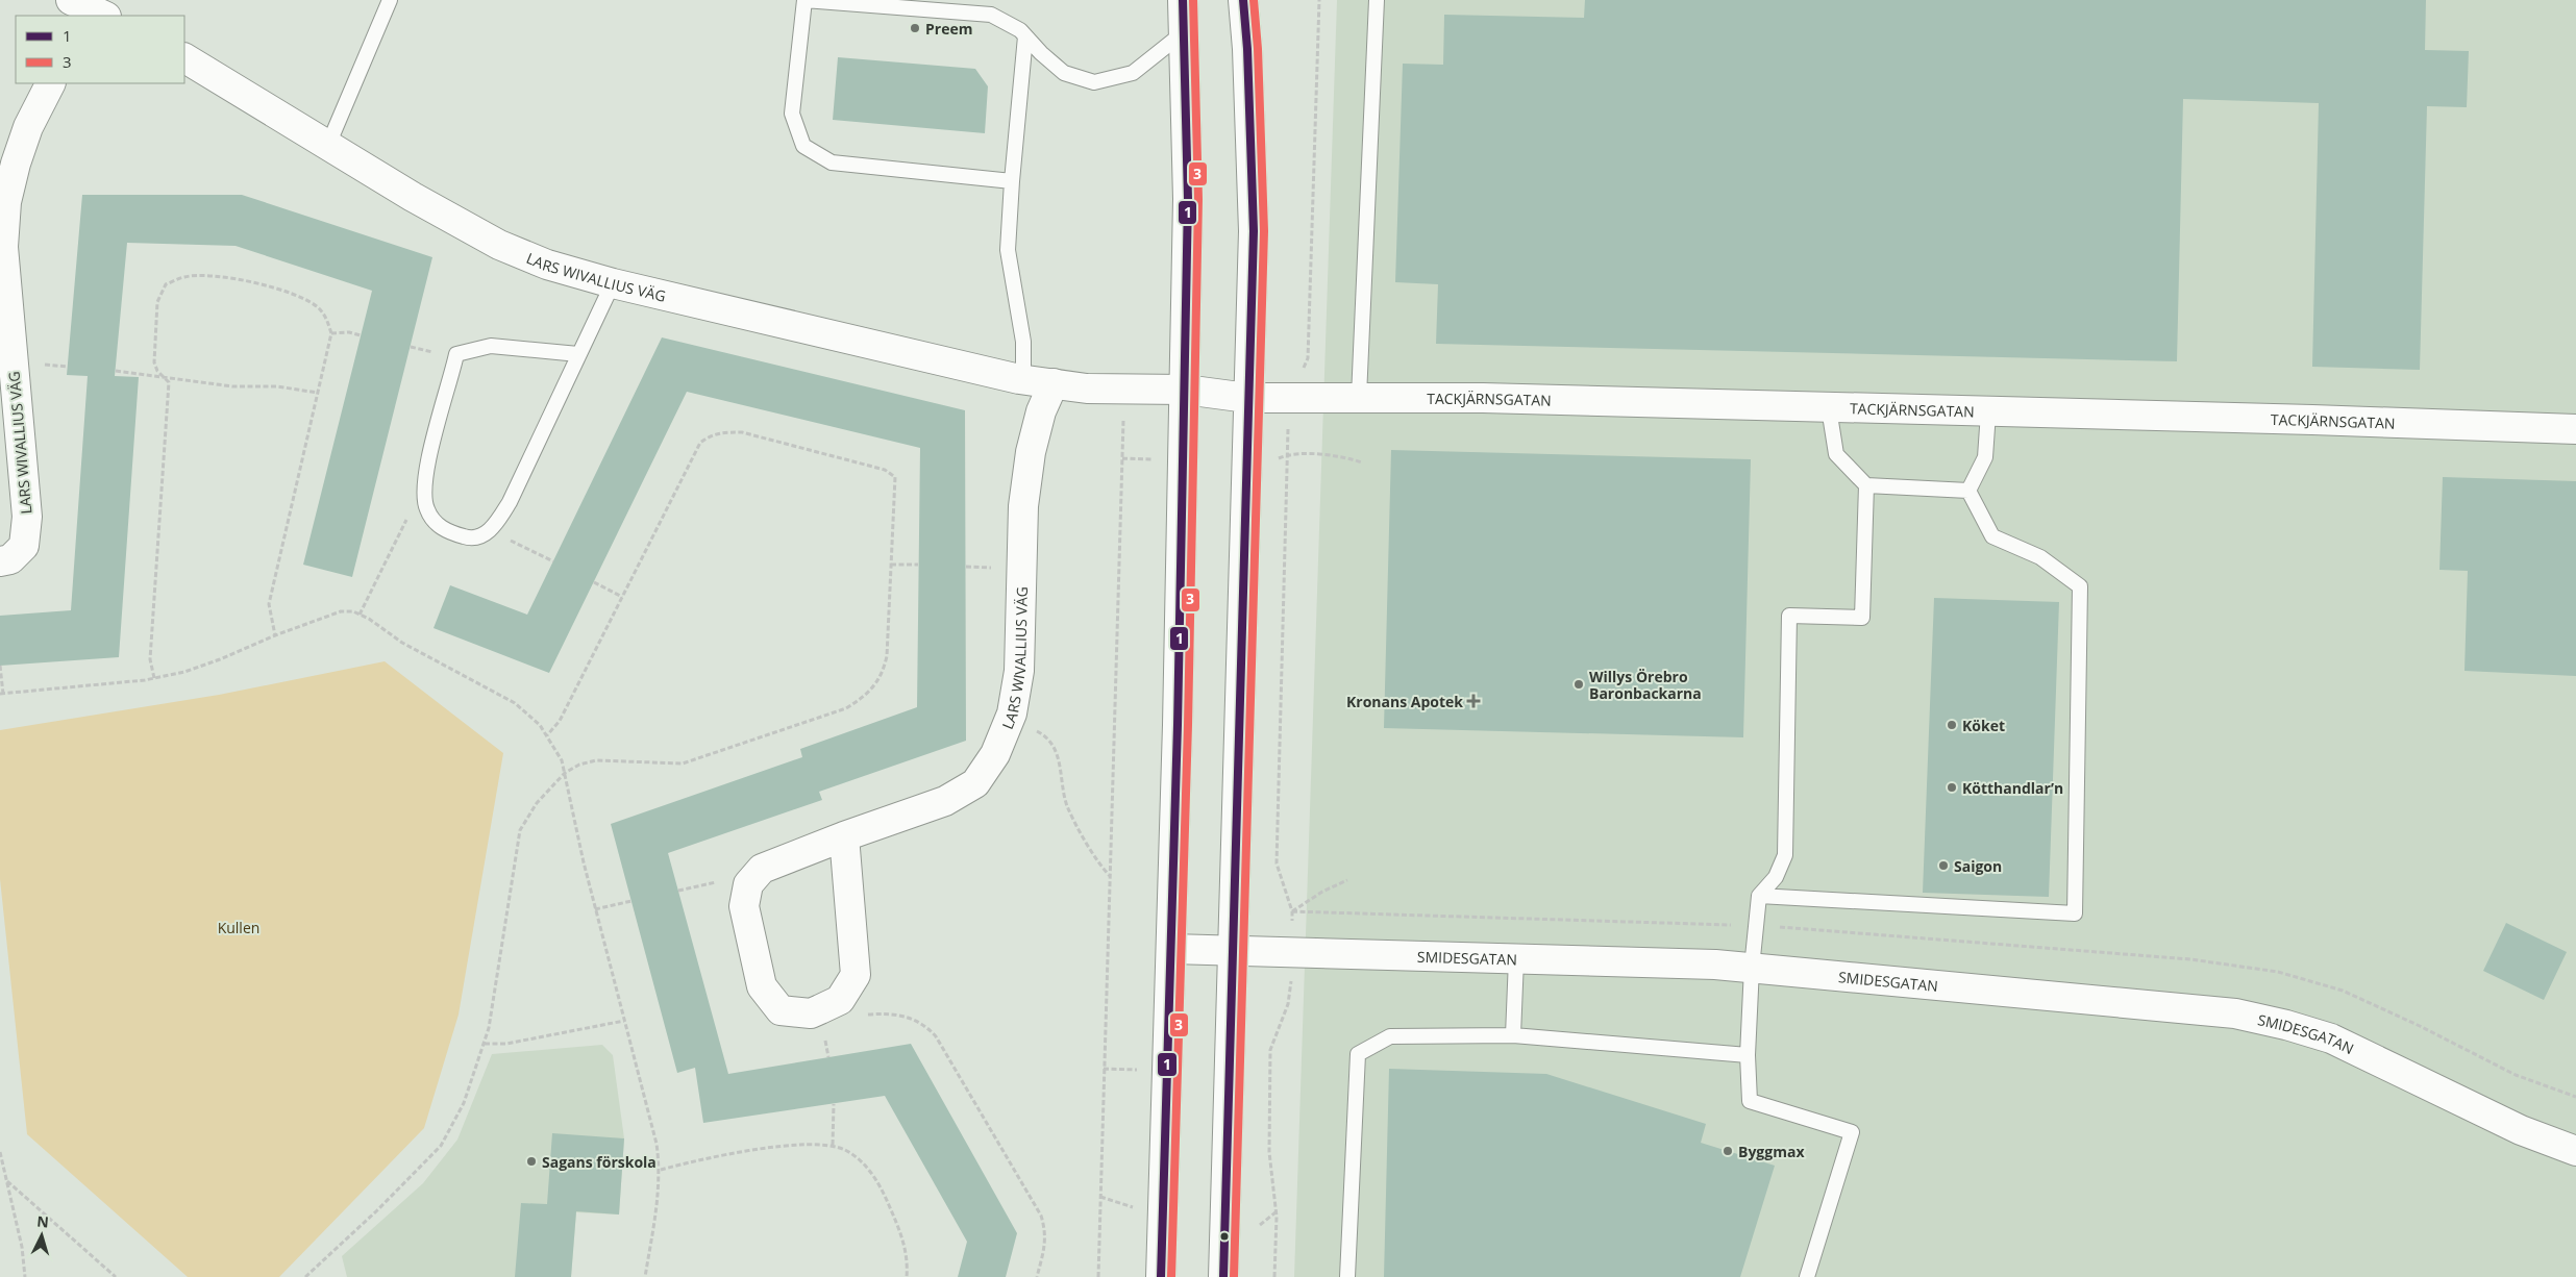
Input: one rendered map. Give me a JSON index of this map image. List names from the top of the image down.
{
  "streets": {
    "street": ["LARS WIVALLIUS VÄG", "TACKJÄRNSGATAN", "SMIDESGATAN"]
  },
  "crossings": [
    ["LARS WIVALLIUS VÄG", "TACKJÄRNSGATAN"]
  ],
  "parks": ["Kullen"],
  "places": {
    "other": [
      "Preem",
      "Willys Örebro Baronbackarna",
      "Köket",
      "Kötthandlar’n",
      "Saigon",
      "Byggmax",
      "Sagans förskola"
    ],
    "health": ["Kronans Apotek"]
  },
  "lines": ["transit line 1", "transit line 3"],
  "legend": ["1", "3"],
  "north": "top"
}
